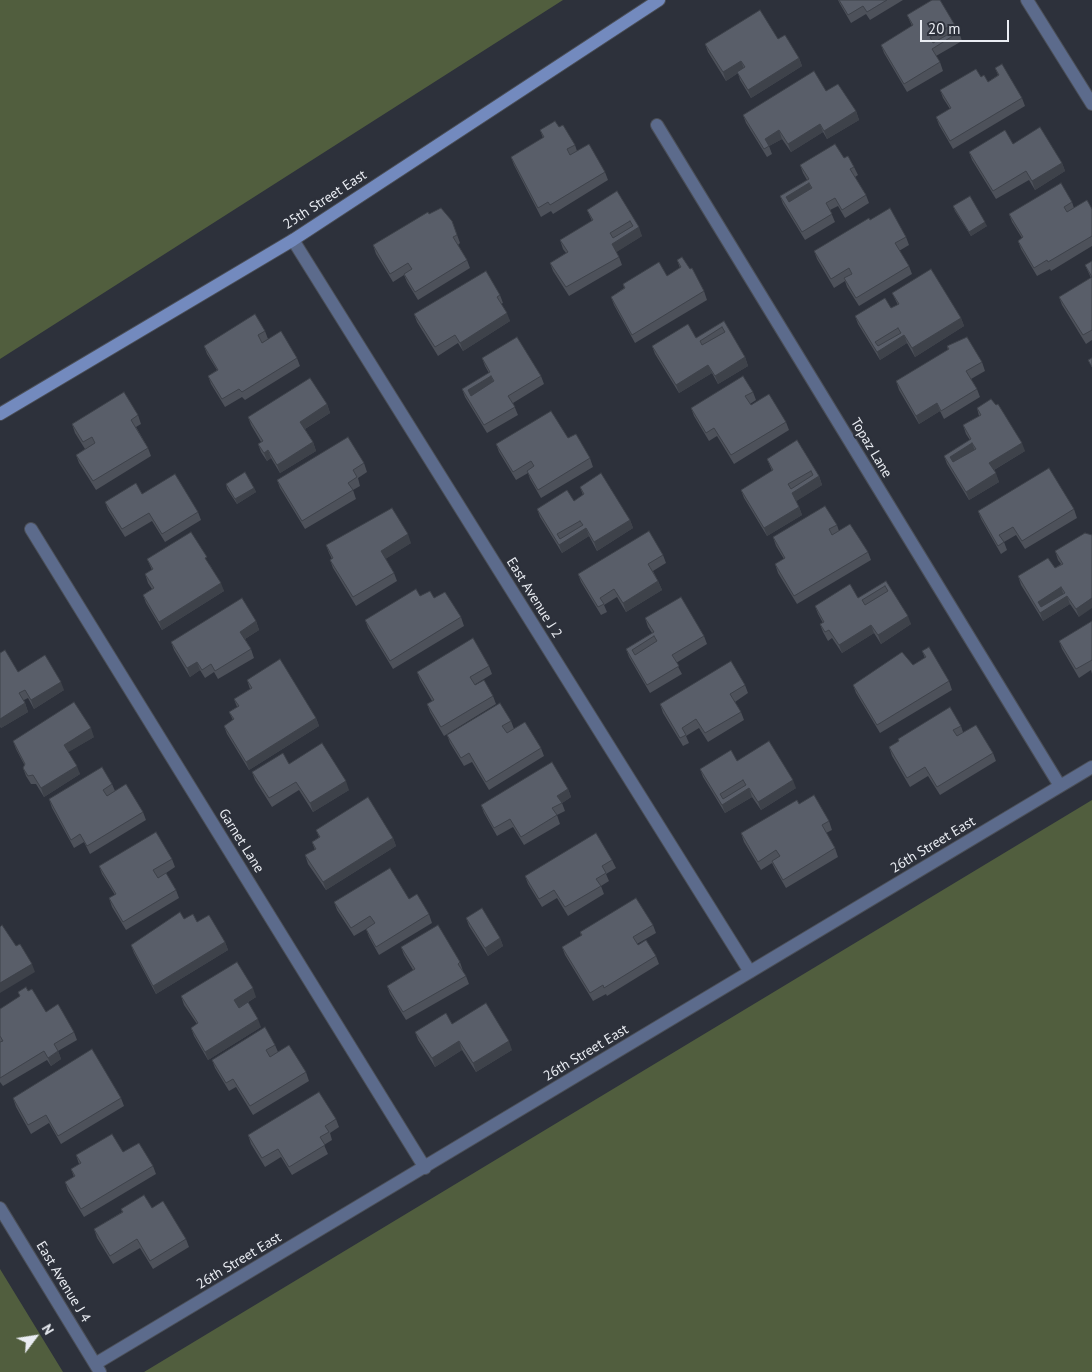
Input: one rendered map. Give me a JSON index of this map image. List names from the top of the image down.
{
  "streets": {
    "street": [
      "25th Street East",
      "Topaz Lane",
      "East Avenue J 2",
      "Garnet Lane",
      "26th Street East",
      "East Avenue J 4"
    ]
  },
  "crossings": [
    ["25th Street East", "East Avenue J 2"],
    ["Topaz Lane", "26th Street East"],
    ["East Avenue J 2", "26th Street East"],
    ["Garnet Lane", "26th Street East"],
    ["26th Street East", "East Avenue J 4"]
  ],
  "scale_bar": "20 m",
  "north": "top right"
}
